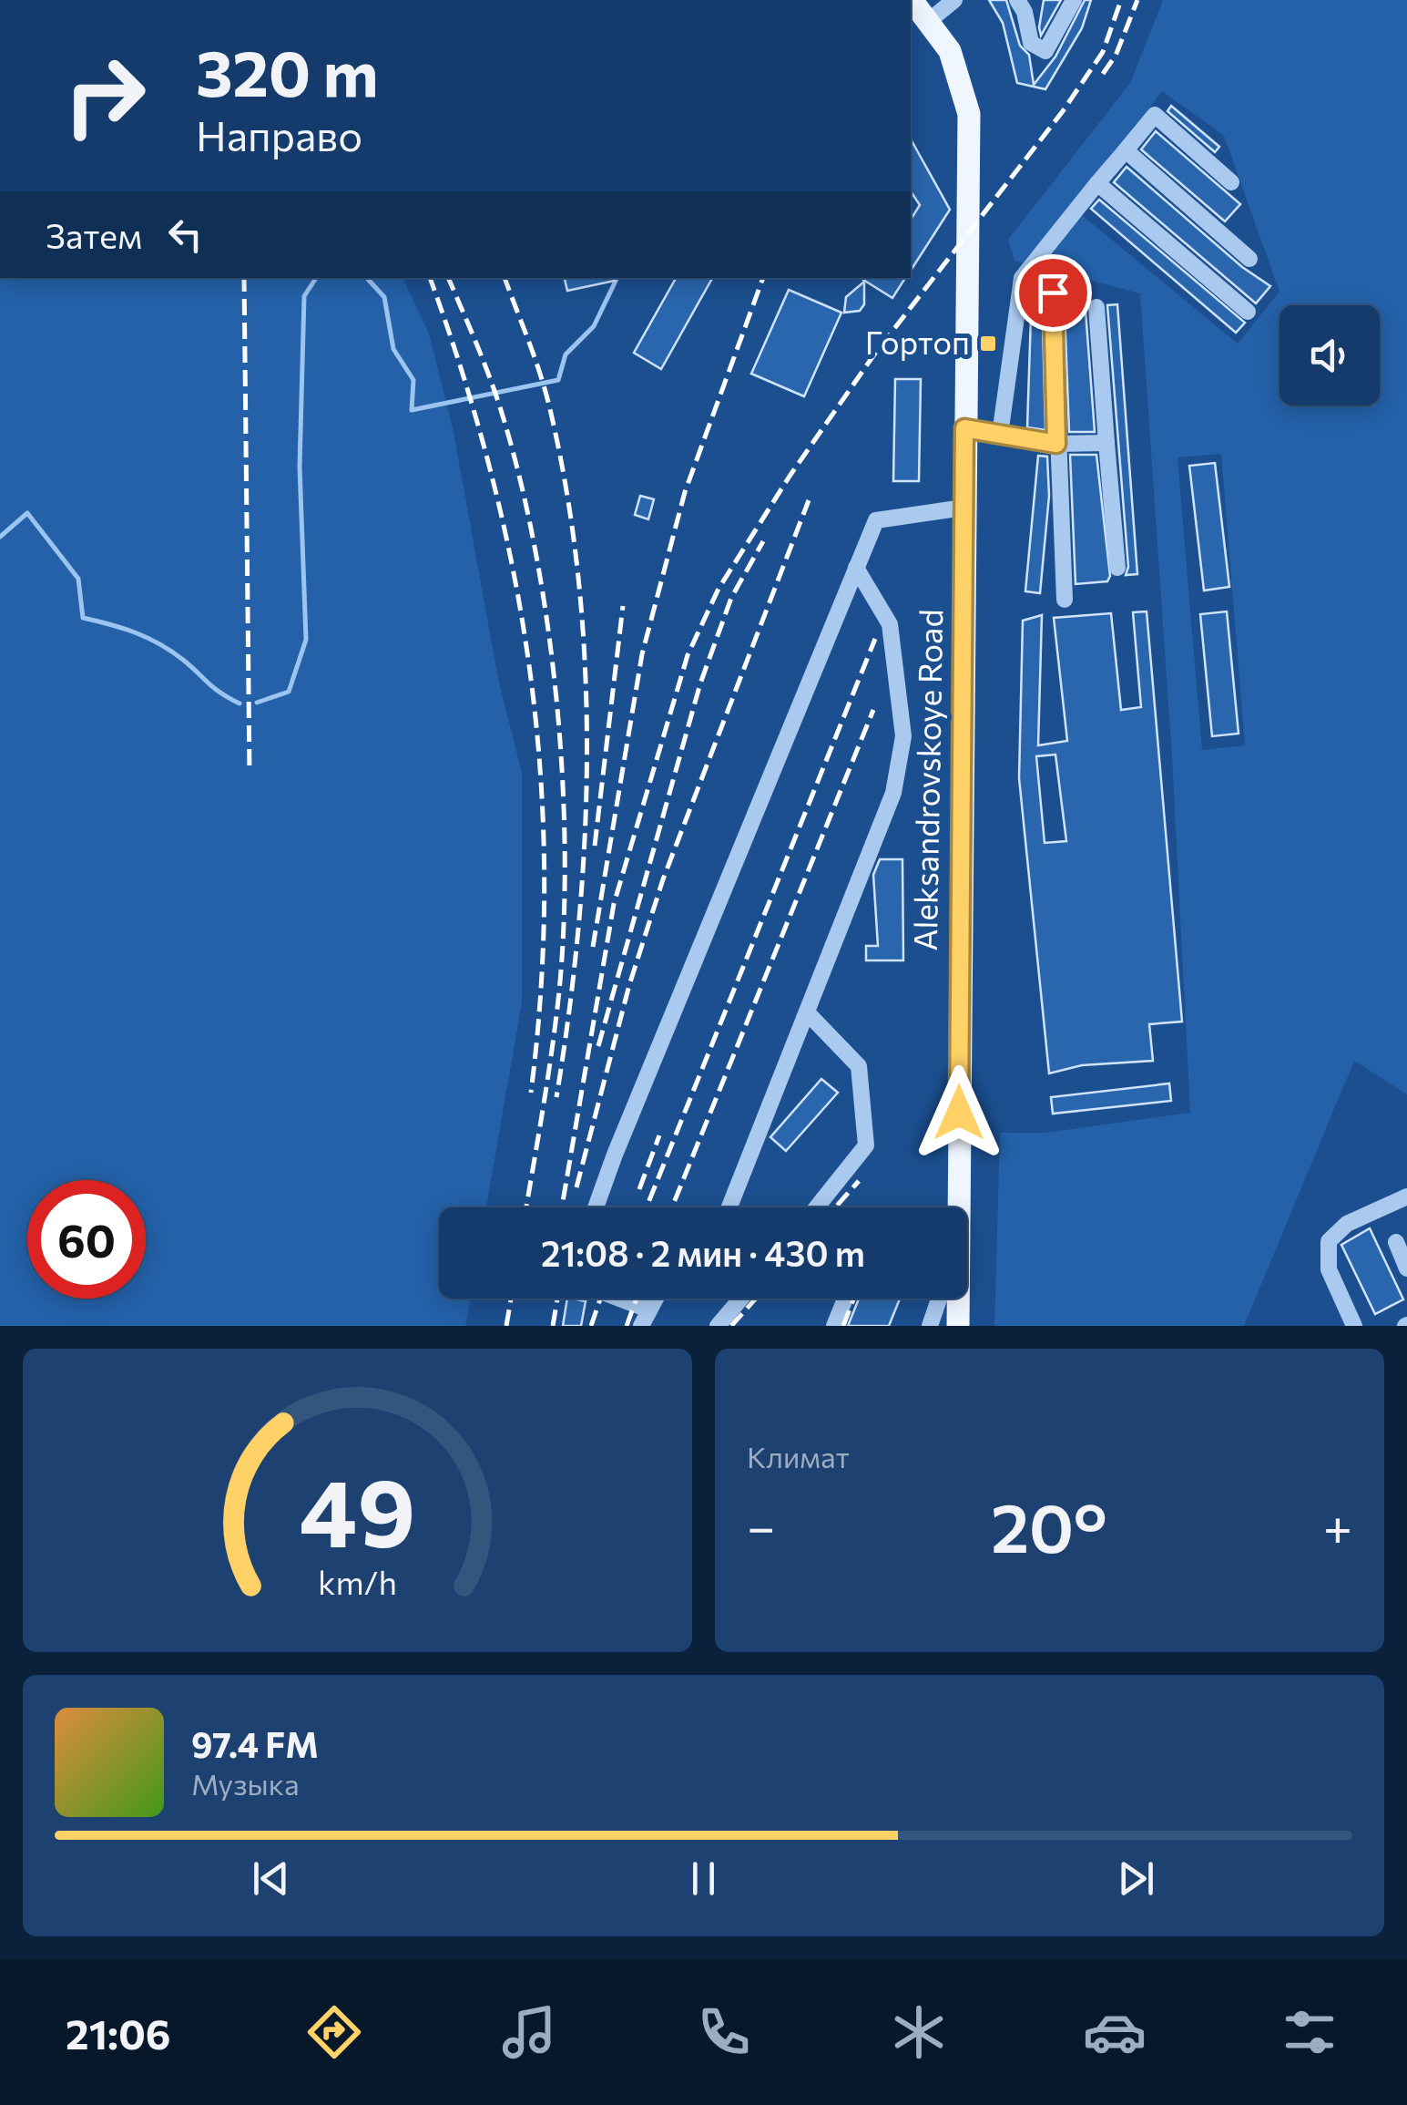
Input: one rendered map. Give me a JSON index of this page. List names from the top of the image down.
{
  "streets": {
    "main road": ["Aleksandrovskoye Road"]
  },
  "places": {
    "transit": ["Гортоп"]
  },
  "page": {
    "turn": ["320 m", "Направо"],
    "then": "Затем",
    "limit": "60",
    "trip": "21:08 · 2 мин · 430 m",
    "tile": "Климат",
    "heat": ["−", "20°", "+"],
    "song": ["97.4 FM", "Музыка"],
    "tabs": "21:06",
    "gauge": ["49", "km/h"]
  }
}
